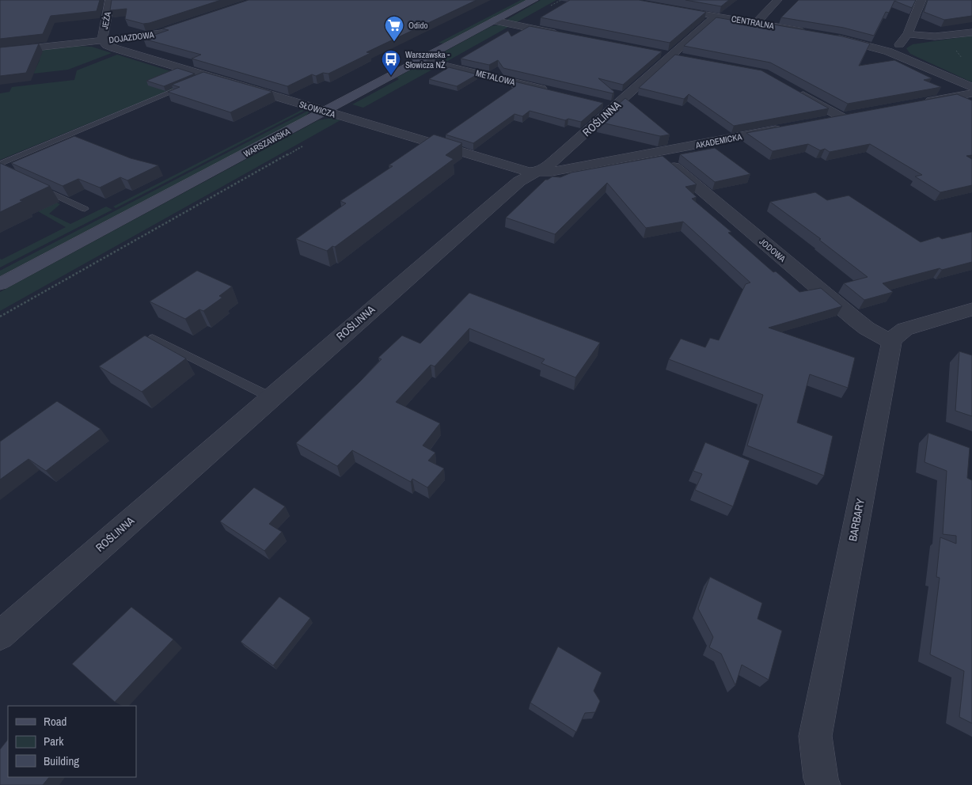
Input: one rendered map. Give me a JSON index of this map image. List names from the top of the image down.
{
  "streets": {
    "street": [
      "JEŻA",
      "CENTRALNA",
      "DOJAZDOWA",
      "METALOWA",
      "SŁOWICZA",
      "ROŚLINNA",
      "AKADEMICKA",
      "WARSZAWSKA",
      "JODOWA",
      "BARBARY"
    ]
  },
  "crossings": [
    ["JEŻA", "DOJAZDOWA"],
    ["JEŻA", "SŁOWICZA"],
    ["CENTRALNA", "ROŚLINNA"],
    ["DOJAZDOWA", "SŁOWICZA"],
    ["METALOWA", "WARSZAWSKA"],
    ["SŁOWICZA", "ROŚLINNA"],
    ["SŁOWICZA", "AKADEMICKA"],
    ["SŁOWICZA", "WARSZAWSKA"],
    ["ROŚLINNA", "AKADEMICKA"],
    ["AKADEMICKA", "JODOWA"],
    ["JODOWA", "BARBARY"]
  ],
  "places": {
    "supermarket": ["Odido"],
    "bus stop": ["Warszawska - Słowicza NŻ"]
  },
  "legend": ["Road", "Park", "Building"]
}
